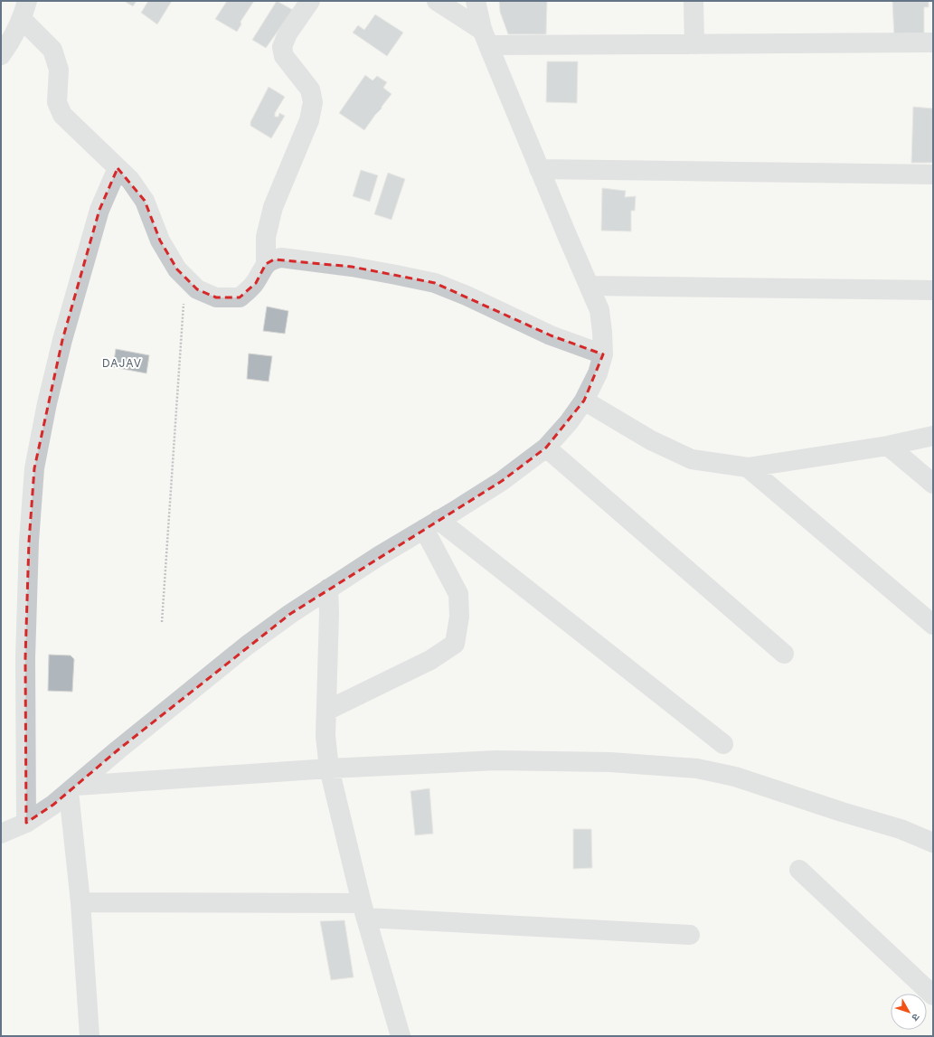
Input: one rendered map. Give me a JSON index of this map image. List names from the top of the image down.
{
  "districts": ["DAJAV"],
  "north": "bottom right"
}
